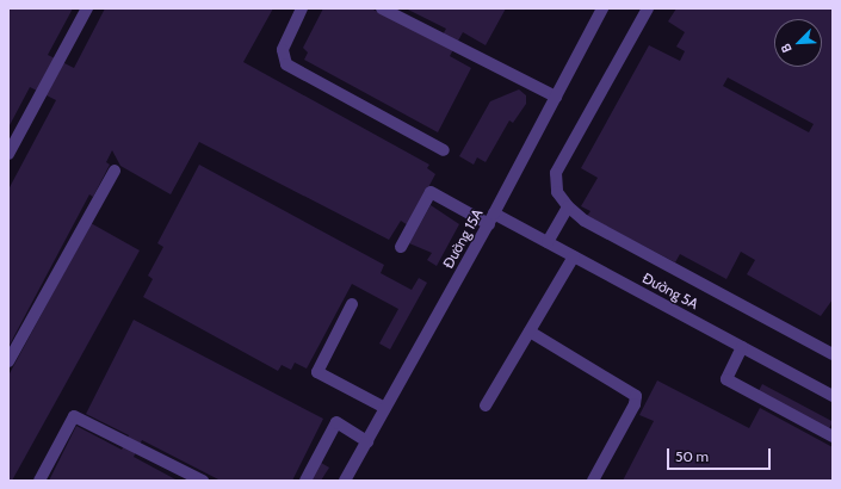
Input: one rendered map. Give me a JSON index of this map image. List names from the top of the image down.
{
  "streets": {
    "street": ["Đường 15A", "Đường 5A"]
  },
  "crossings": [
    ["Đường 15A", "Đường 5A"]
  ],
  "scale_bar": "50 m",
  "north": "bottom left"
}
